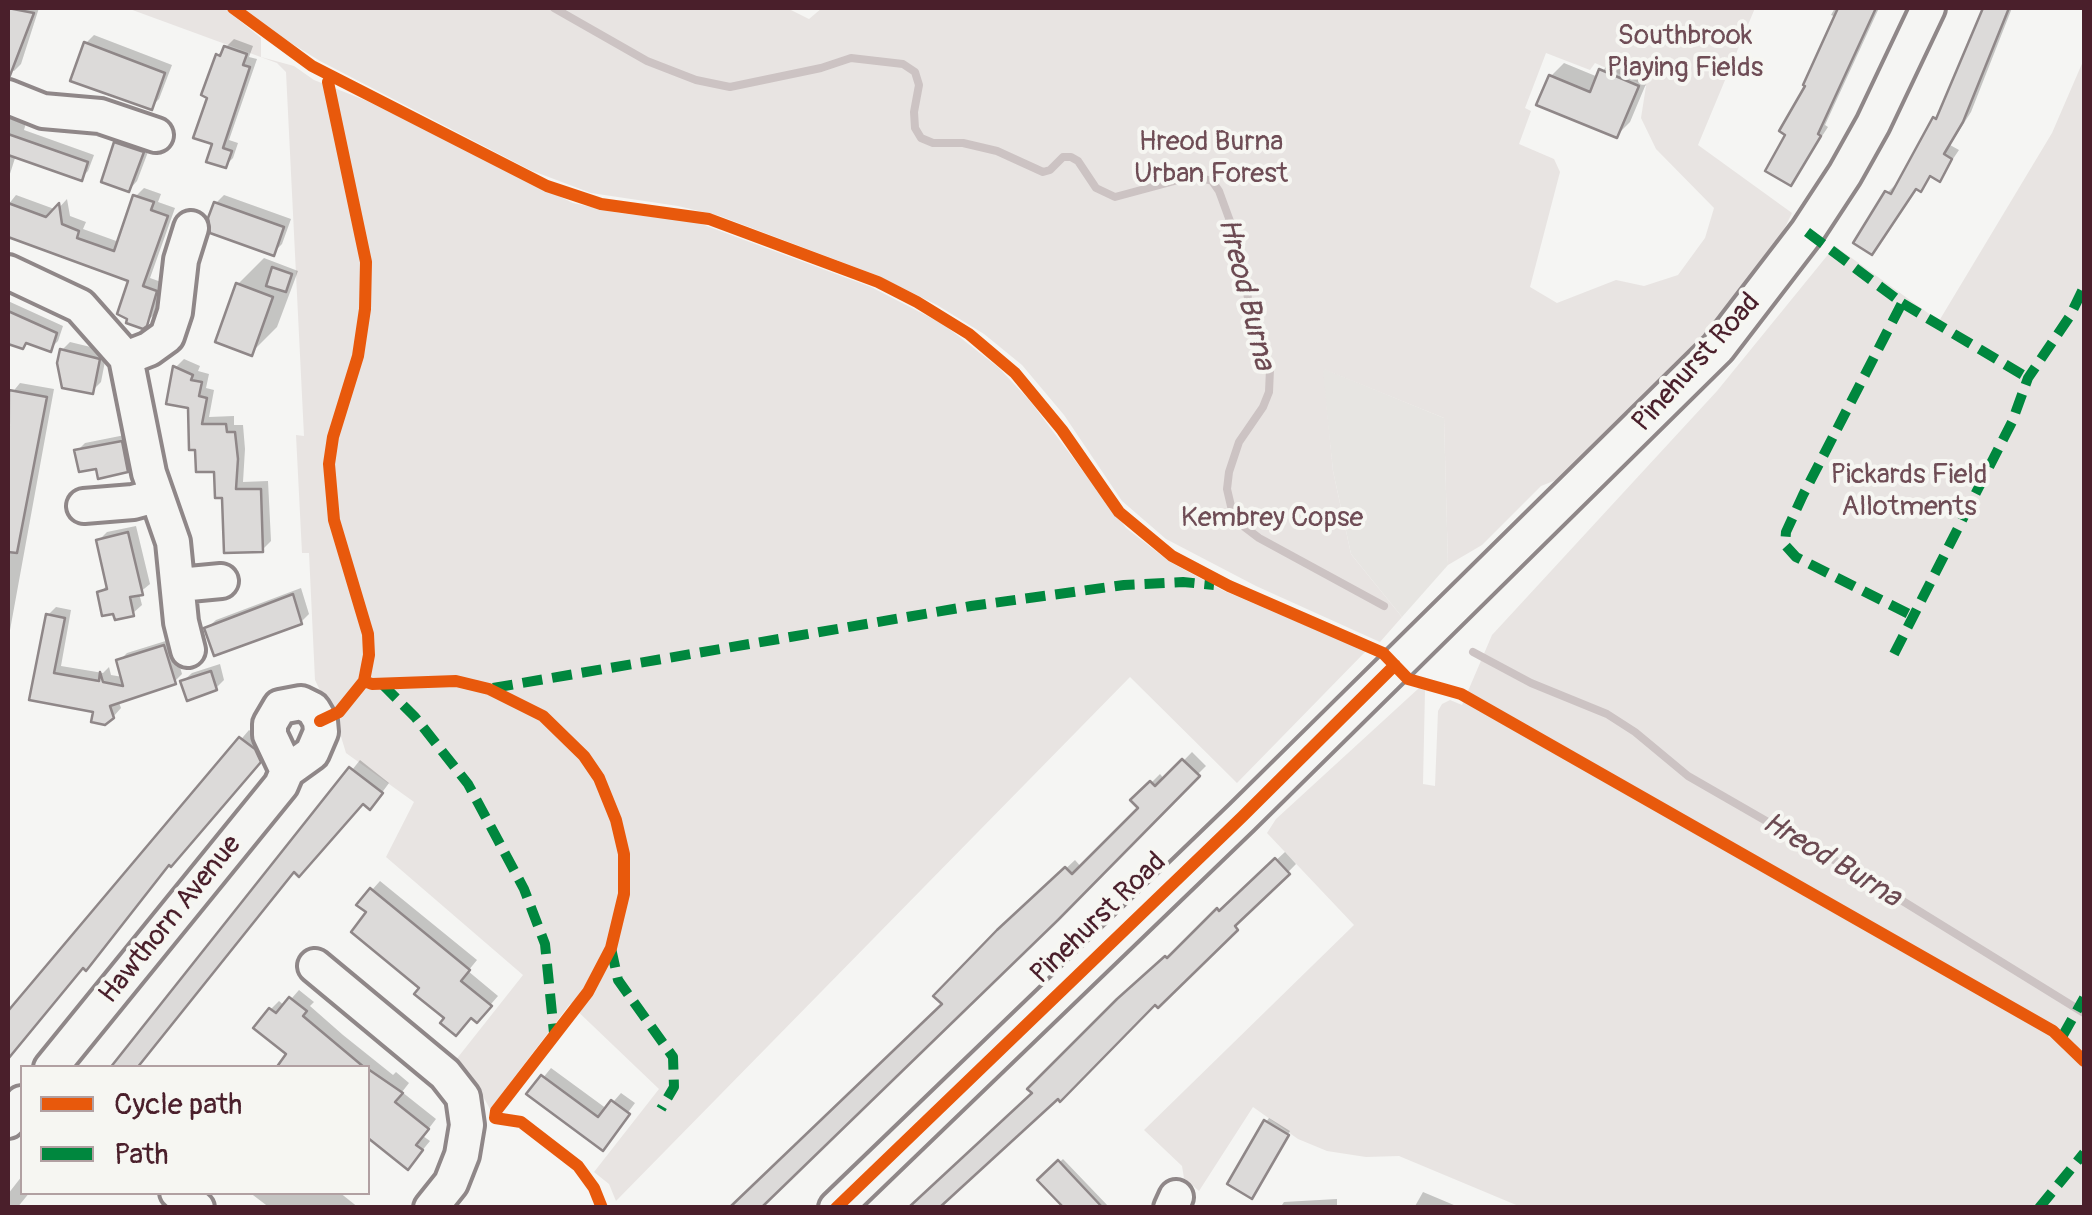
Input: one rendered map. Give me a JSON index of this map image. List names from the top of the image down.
{
  "streets": {
    "street": ["Pinehurst Road", "Hawthorn Avenue"]
  },
  "water": ["Hreod Burna"],
  "parks": [
    "Southbrook Playing Fields",
    "Hreod Burna Urban Forest",
    "Pickards Field Allotments",
    "Kembrey Copse"
  ],
  "legend": ["Cycle path", "Path"]
}
